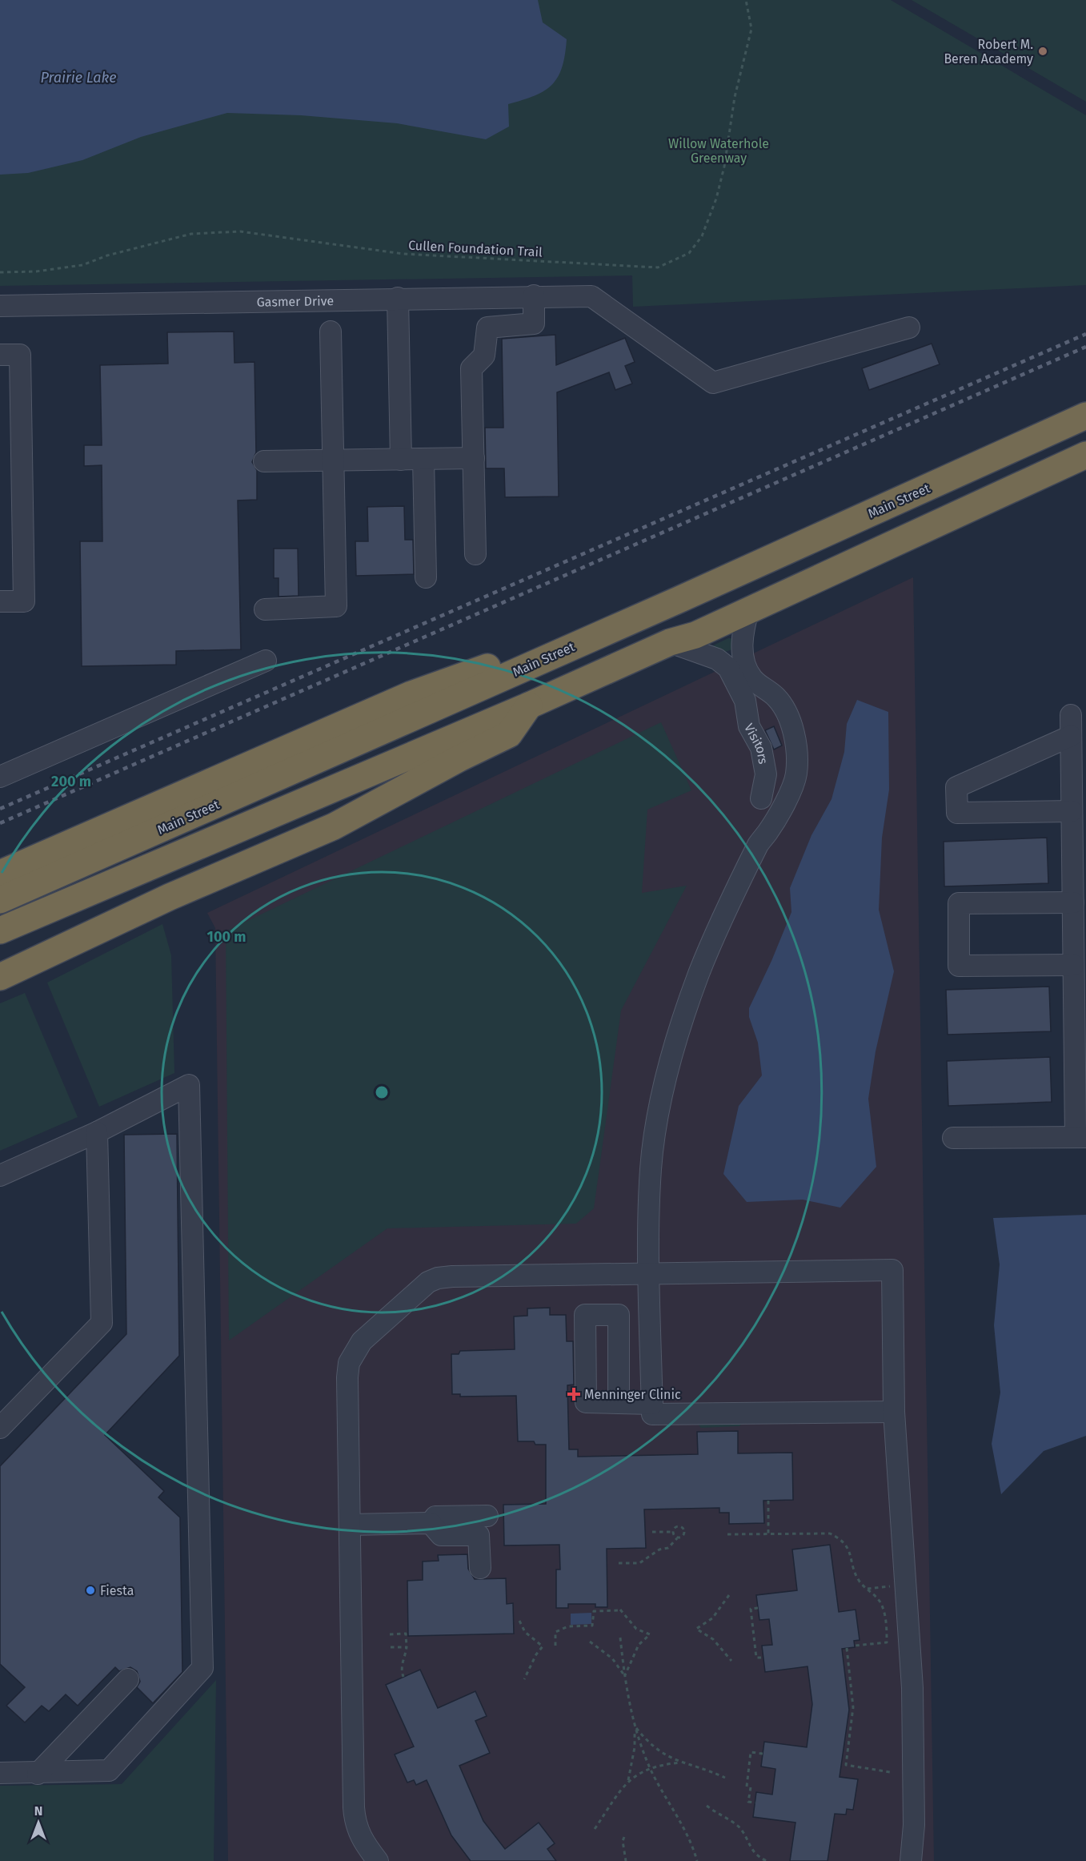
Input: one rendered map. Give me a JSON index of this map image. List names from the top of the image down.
{
  "streets": {
    "highway": ["Main Street"],
    "street": ["Gasmer Drive"],
    "path": ["Cullen Foundation Trail"]
  },
  "water": ["Prairie Lake"],
  "parks": ["Willow Waterhole Greenway"],
  "places": {
    "other": ["Robert M. Beren Academy", "Fiesta"],
    "health": ["Menninger Clinic"]
  },
  "north": "top",
  "rings": ["200 m", "100 m"]
}
